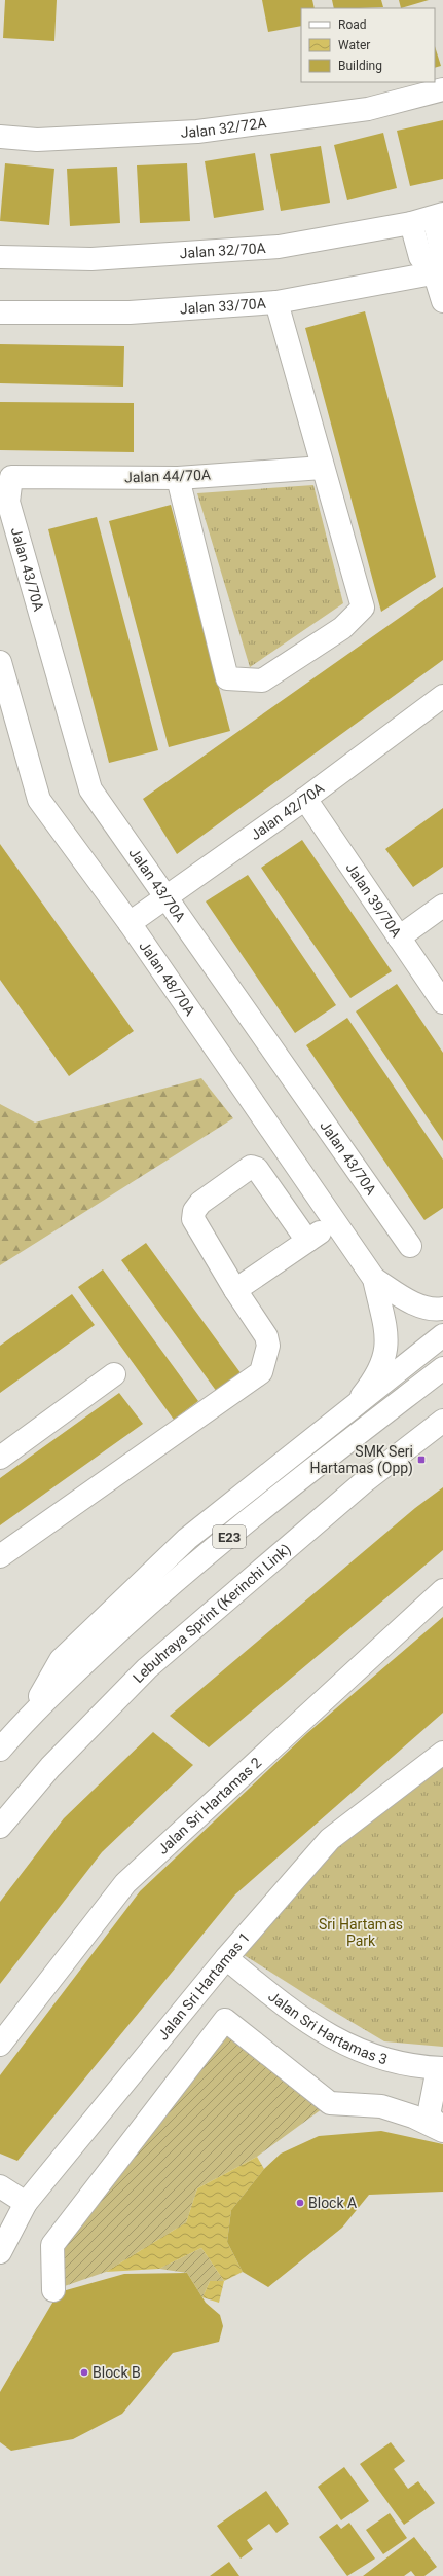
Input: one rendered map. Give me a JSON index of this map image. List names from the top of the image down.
{
  "streets": {
    "main road": [
      "Jalan 32/72A",
      "Jalan 32/70A",
      "Jalan 33/70A",
      "Jalan 44/70A",
      "Jalan 43/70A",
      "Jalan 42/70A",
      "Jalan 39/70A",
      "Jalan 48/70A",
      "E23",
      "Lebuhraya Sprint (Kerinchi Link)",
      "Jalan Sri Hartamas 2",
      "Jalan Sri Hartamas 1",
      "Jalan Sri Hartamas 3"
    ]
  },
  "crossings": [
    ["Jalan 44/70A", "Jalan 43/70A"],
    ["Jalan 43/70A", "Jalan 42/70A"],
    ["Jalan 42/70A", "Jalan 39/70A"],
    ["Jalan 42/70A", "Jalan 48/70A"],
    ["Jalan Sri Hartamas 1", "Jalan Sri Hartamas 3"]
  ],
  "parks": ["Sri Hartamas Park"],
  "places": {
    "transit": ["SMK Seri Hartamas (Opp)"],
    "other": ["Block A", "Block B"]
  },
  "legend": ["Road", "Water", "Building"]
}
